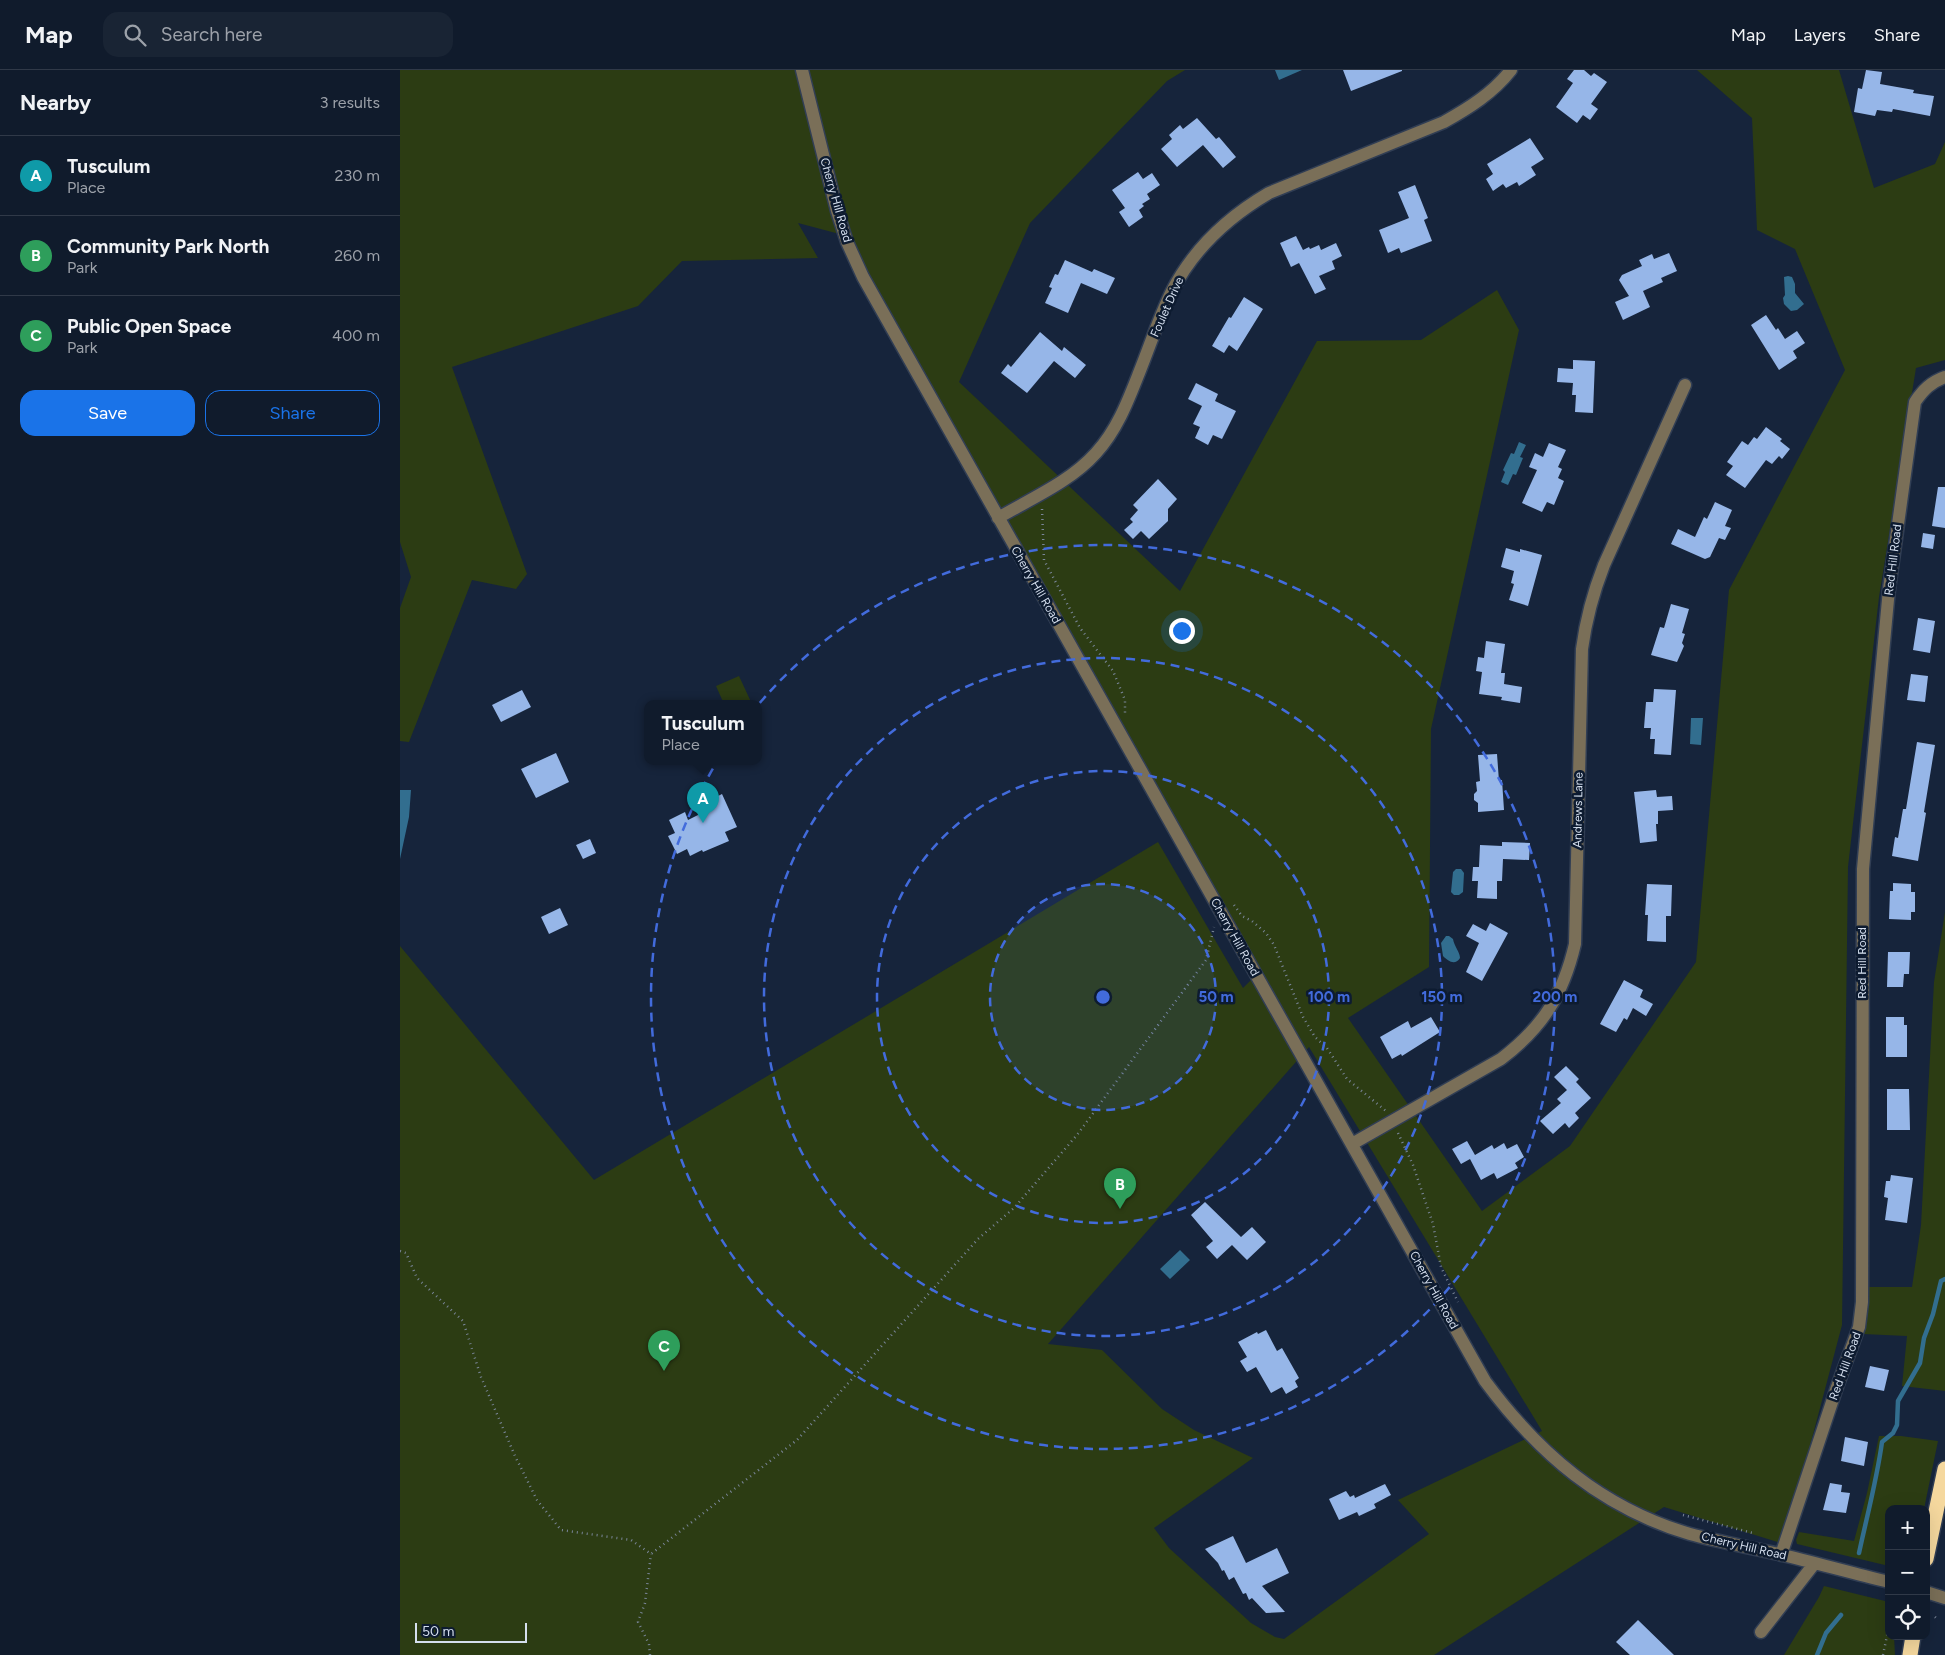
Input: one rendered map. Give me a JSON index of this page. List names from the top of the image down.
{
  "streets": {
    "street": [
      "Cherry Hill Road",
      "Foulet Drive",
      "Red Hill Road",
      "Andrews Lane"
    ]
  },
  "crossings": [
    ["Cherry Hill Road", "Foulet Drive"],
    ["Cherry Hill Road", "Red Hill Road"],
    ["Cherry Hill Road", "Andrews Lane"]
  ],
  "scale_bar": "50 m",
  "page": {
    "header": "Map",
    "search": "Search here",
    "nav": ["Map", "Layers", "Share"],
    "heading": ["Nearby", "3 results"],
    "list": [
      {
        "mark": "A",
        "name": "Tusculum",
        "note": "Place",
        "value": "230 m"
      },
      {
        "mark": "B",
        "name": "Community Park North",
        "note": "Park",
        "value": "260 m"
      },
      {
        "mark": "C",
        "name": "Public Open Space",
        "note": "Park",
        "value": "400 m"
      }
    ],
    "buttons": ["Save", "Share"],
    "popup": ["Tusculum", "Place"],
    "pins": ["A", "B", "C"],
    "map_buttons": ["+", "−"],
    "scale": "50 m"
  },
  "rings": [
    "50 m",
    "100 m",
    "150 m",
    "200 m"
  ]
}
